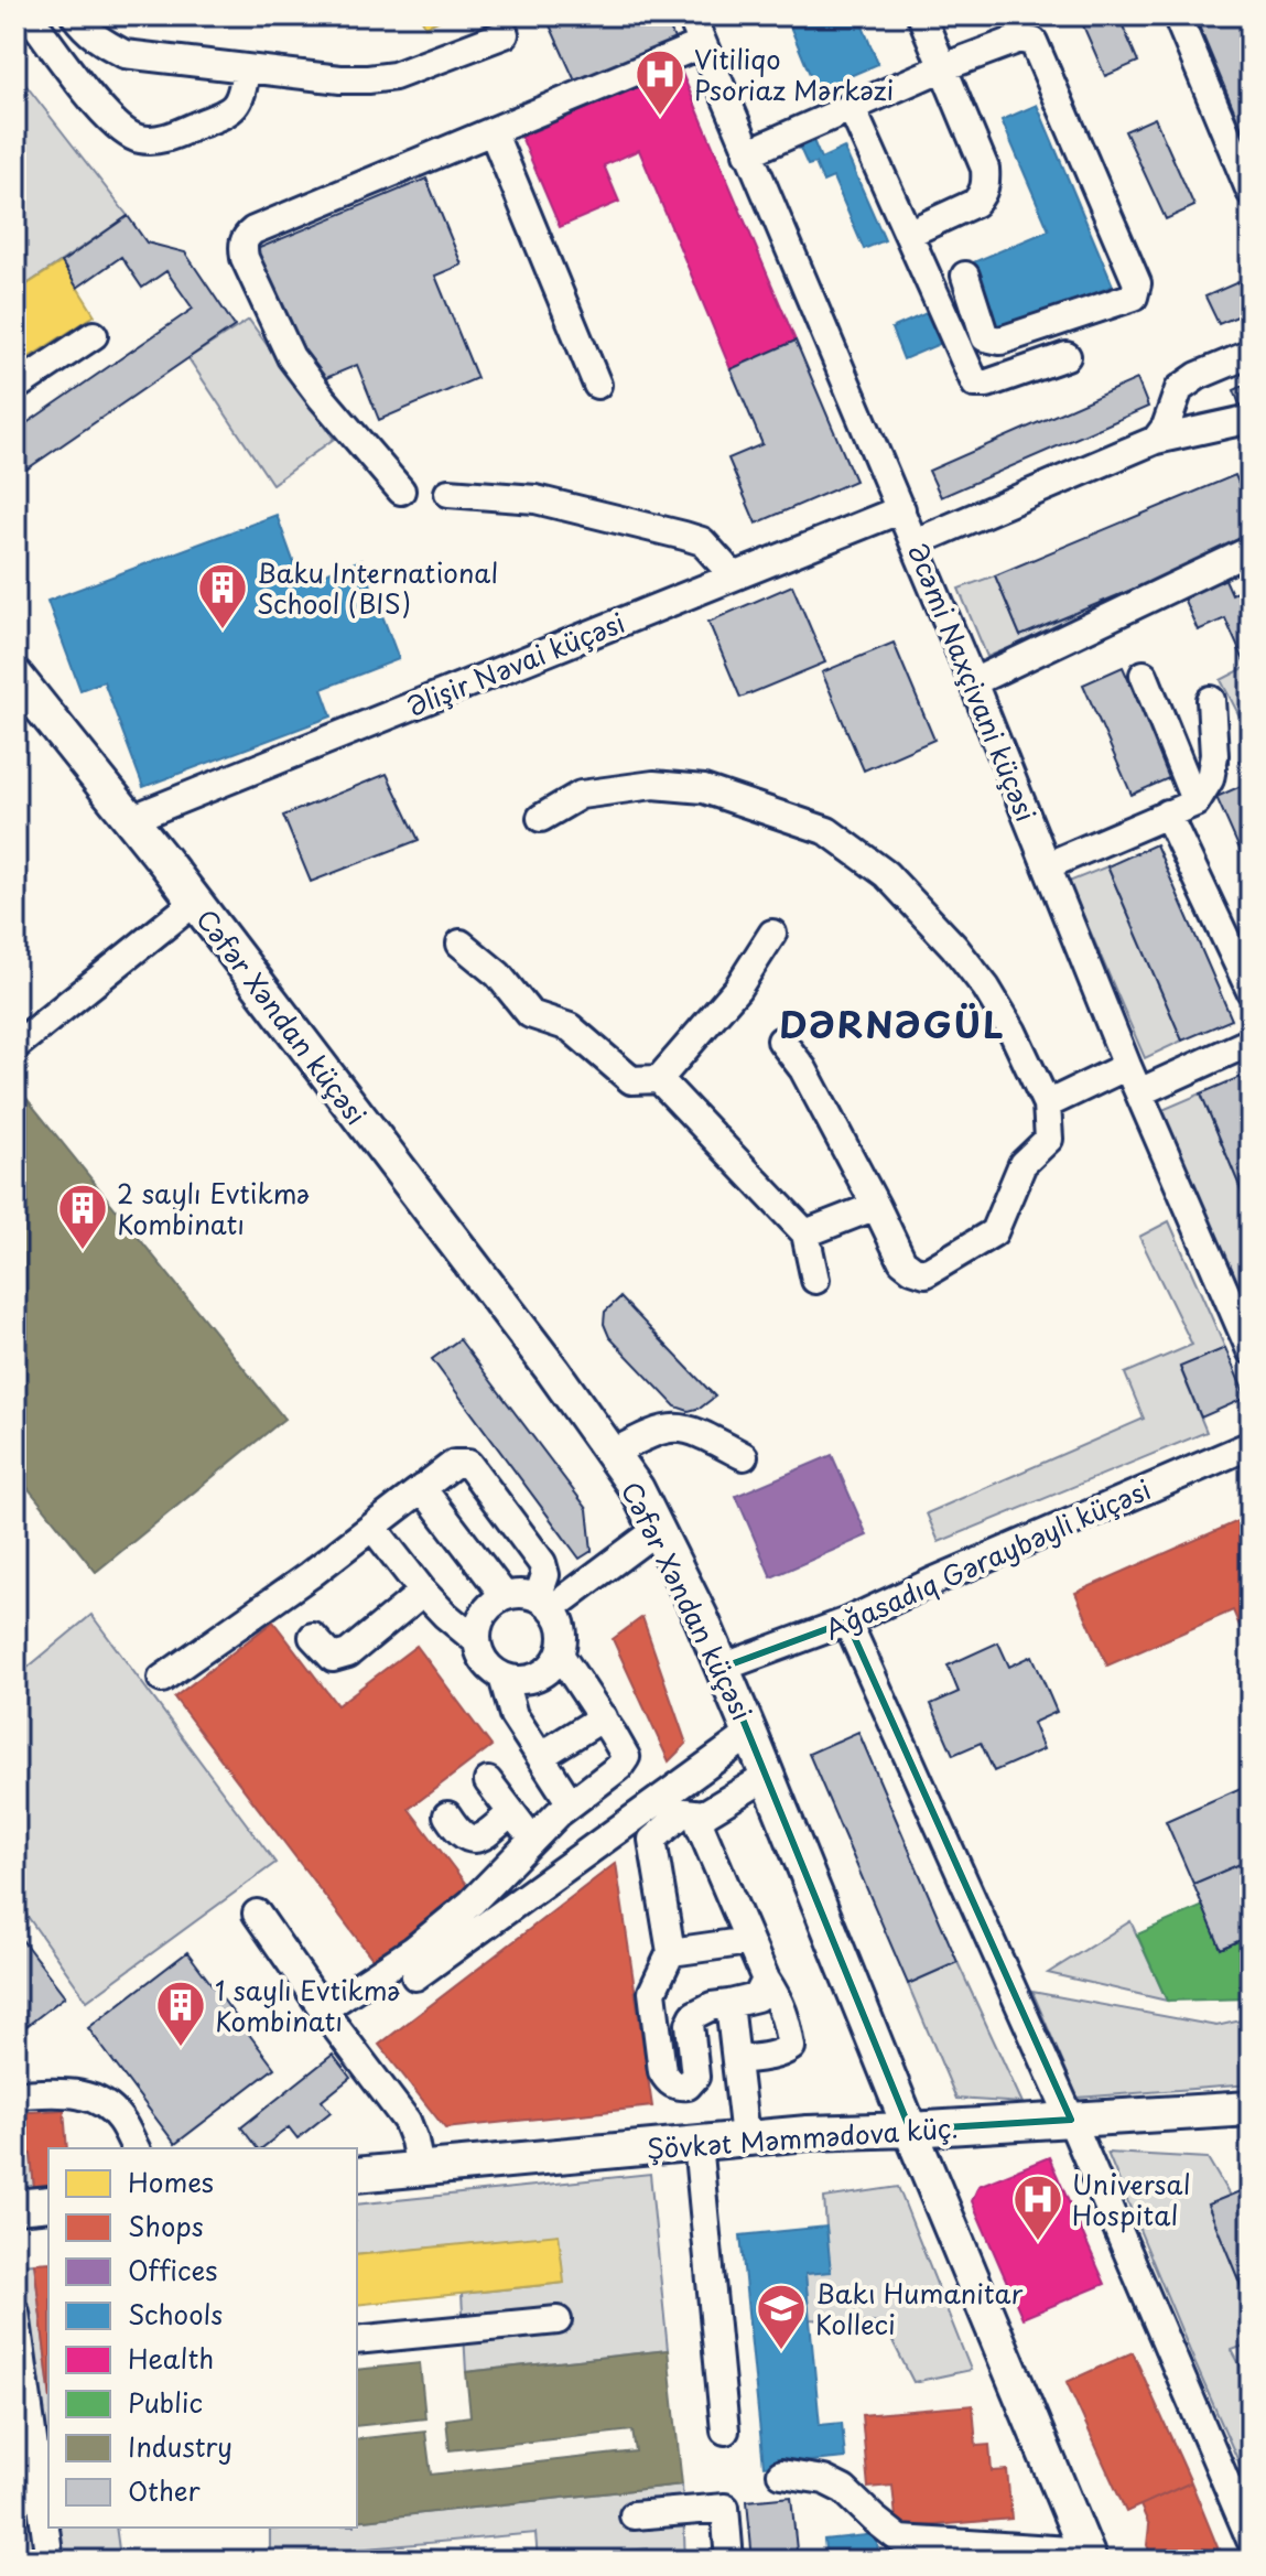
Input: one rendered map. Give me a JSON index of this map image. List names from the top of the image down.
{
  "streets": {
    "main road": ["Cəfər Xəndan küçəsi", "Şövkət Məmmədova küç."],
    "street": ["Əlişir Nəvai küçəsi", "Əcəmi Naxçivani küçəsi", "Ağasadıq Gəraybəyli küçəsi"]
  },
  "crossings": [
    ["Əlişir Nəvai küçəsi", "Əcəmi Naxçivani küçəsi"],
    ["Əlişir Nəvai küçəsi", "Cəfər Xəndan küçəsi"],
    ["Cəfər Xəndan küçəsi", "Ağasadıq Gəraybəyli küçəsi"],
    ["Cəfər Xəndan küçəsi", "Şövkət Məmmədova küç."]
  ],
  "districts": ["DƏRNƏGÜL"],
  "places": {
    "hospital": ["Vitiliqo Psoriaz Mərkəzi", "Universal Hospital"],
    "building": ["Baku International School (BIS)", "2 saylı Evtikmə Kombinatı", "1 saylı Evtikmə Kombinatı"],
    "school or university": ["Bakı Humanitar Kolleci"]
  },
  "legend": [
    "Homes",
    "Shops",
    "Offices",
    "Schools",
    "Health",
    "Public",
    "Industry",
    "Other"
  ]
}
